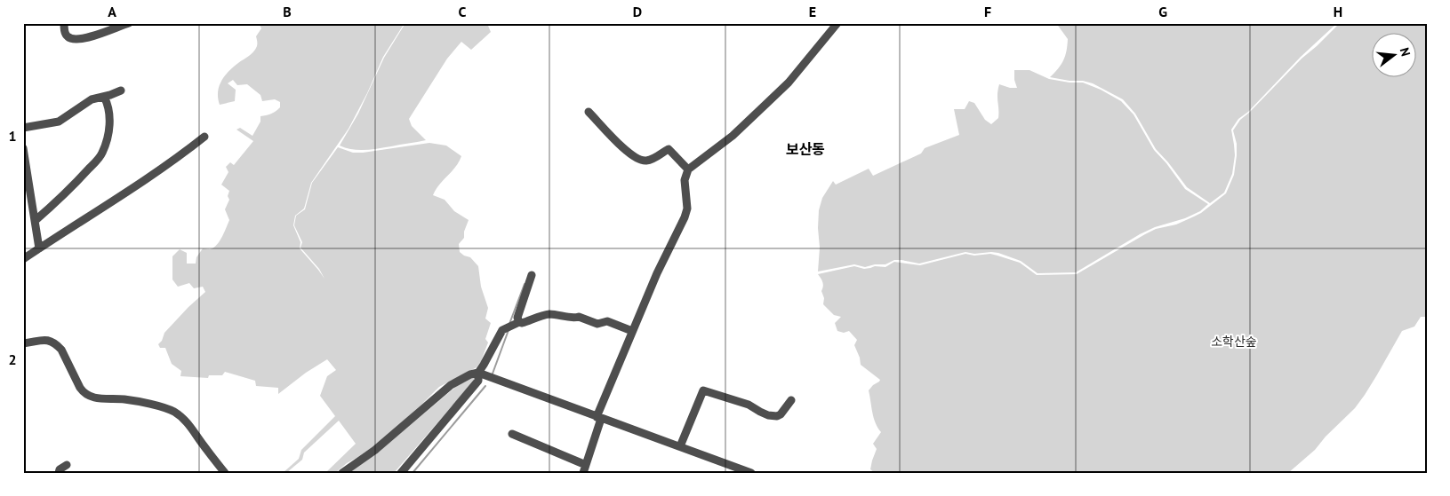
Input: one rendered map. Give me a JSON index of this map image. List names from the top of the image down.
{
  "districts": ["보산동"],
  "parks": ["소학산숲"],
  "north": "right",
  "grid": {
    "columns": [
      "A",
      "B",
      "C",
      "D",
      "E",
      "F",
      "G",
      "H"
    ],
    "rows": ["1", "2"]
  }
}
